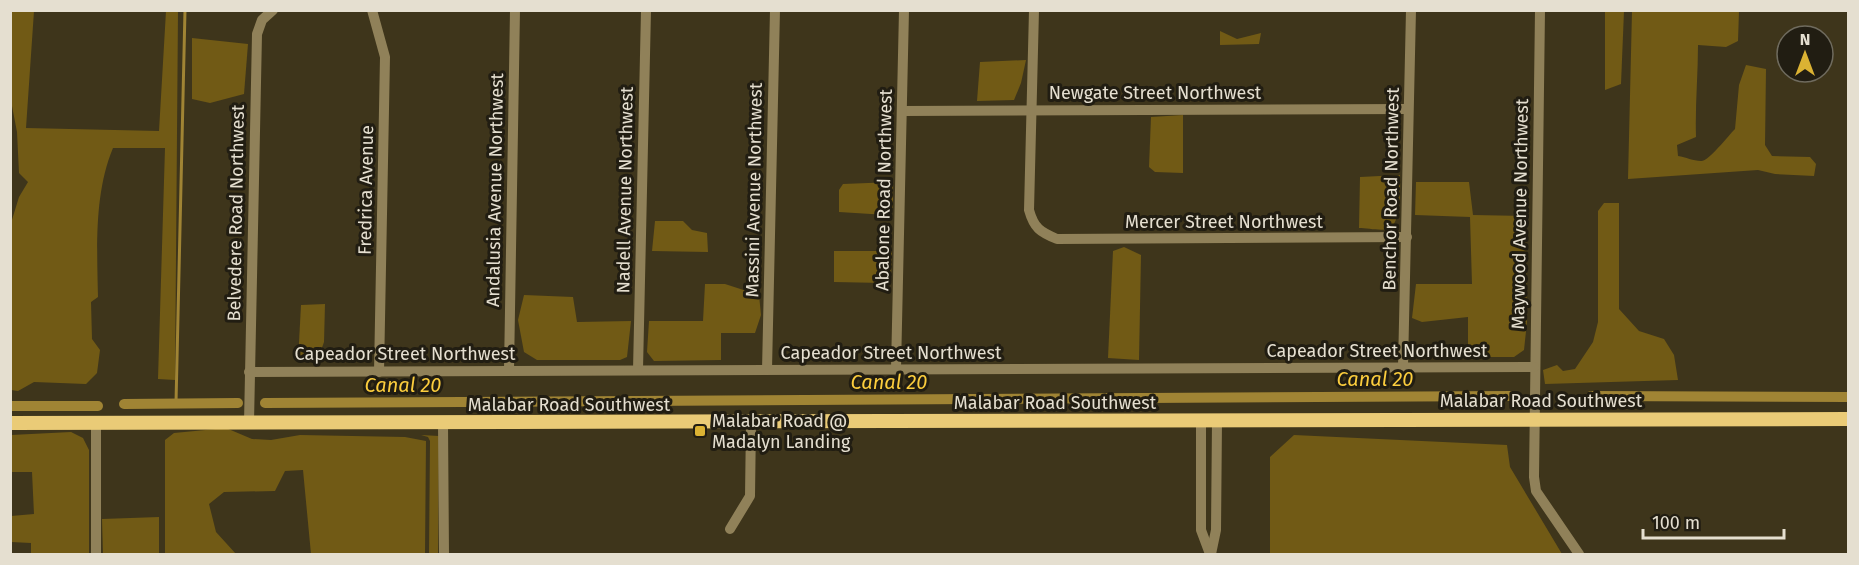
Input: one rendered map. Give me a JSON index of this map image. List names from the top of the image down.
{
  "streets": {
    "main road": ["Malabar Road Southwest"],
    "street": [
      "Newgate Street Northwest",
      "Benchor Road Northwest",
      "Fredrica Avenue",
      "Andalusia Avenue Northwest",
      "Nadell Avenue Northwest",
      "Massini Avenue Northwest",
      "Abalone Road Northwest",
      "Belvedere Road Northwest",
      "Maywood Avenue Northwest",
      "Mercer Street Northwest",
      "Capeador Street Northwest"
    ]
  },
  "crossings": [
    ["Newgate Street Northwest", "Benchor Road Northwest"],
    ["Newgate Street Northwest", "Abalone Road Northwest"],
    ["Newgate Street Northwest", "Mercer Street Northwest"],
    ["Benchor Road Northwest", "Mercer Street Northwest"],
    ["Benchor Road Northwest", "Capeador Street Northwest"],
    ["Fredrica Avenue", "Capeador Street Northwest"],
    ["Andalusia Avenue Northwest", "Capeador Street Northwest"],
    ["Nadell Avenue Northwest", "Capeador Street Northwest"],
    ["Massini Avenue Northwest", "Capeador Street Northwest"],
    ["Abalone Road Northwest", "Capeador Street Northwest"],
    ["Belvedere Road Northwest", "Capeador Street Northwest"],
    ["Belvedere Road Northwest", "Malabar Road Southwest"],
    ["Maywood Avenue Northwest", "Capeador Street Northwest"],
    ["Maywood Avenue Northwest", "Malabar Road Southwest"]
  ],
  "water": ["Canal 20"],
  "places": {
    "transit": ["Malabar Road @ Madalyn Landing"]
  },
  "scale_bar": "100 m",
  "north": "top"
}
